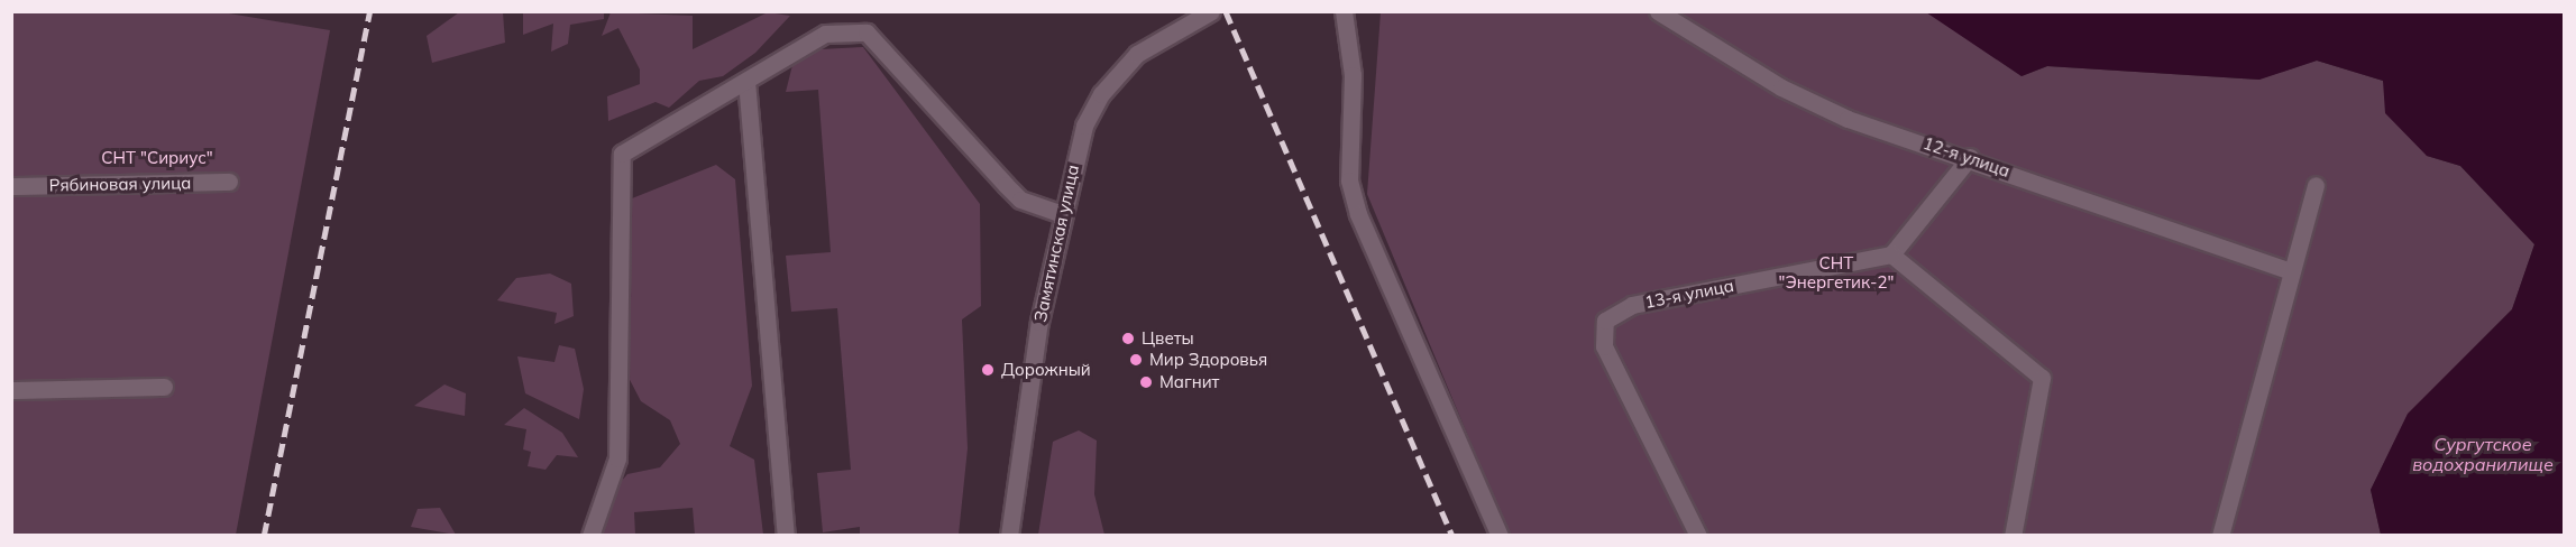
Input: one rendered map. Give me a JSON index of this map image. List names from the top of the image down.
{
  "streets": {
    "street": [
      "12-я улица",
      "Рябиновая улица",
      "Замятинская улица",
      "13-я улица"
    ]
  },
  "water": ["Сургутское водохранилище"],
  "parks": ["СНТ \"Сириус\"", "СHТ \"Энергетик-2\""],
  "places": [
    "Цветы",
    "Мир Здоровья",
    "Дорожный",
    "Магнит"
  ]
}
